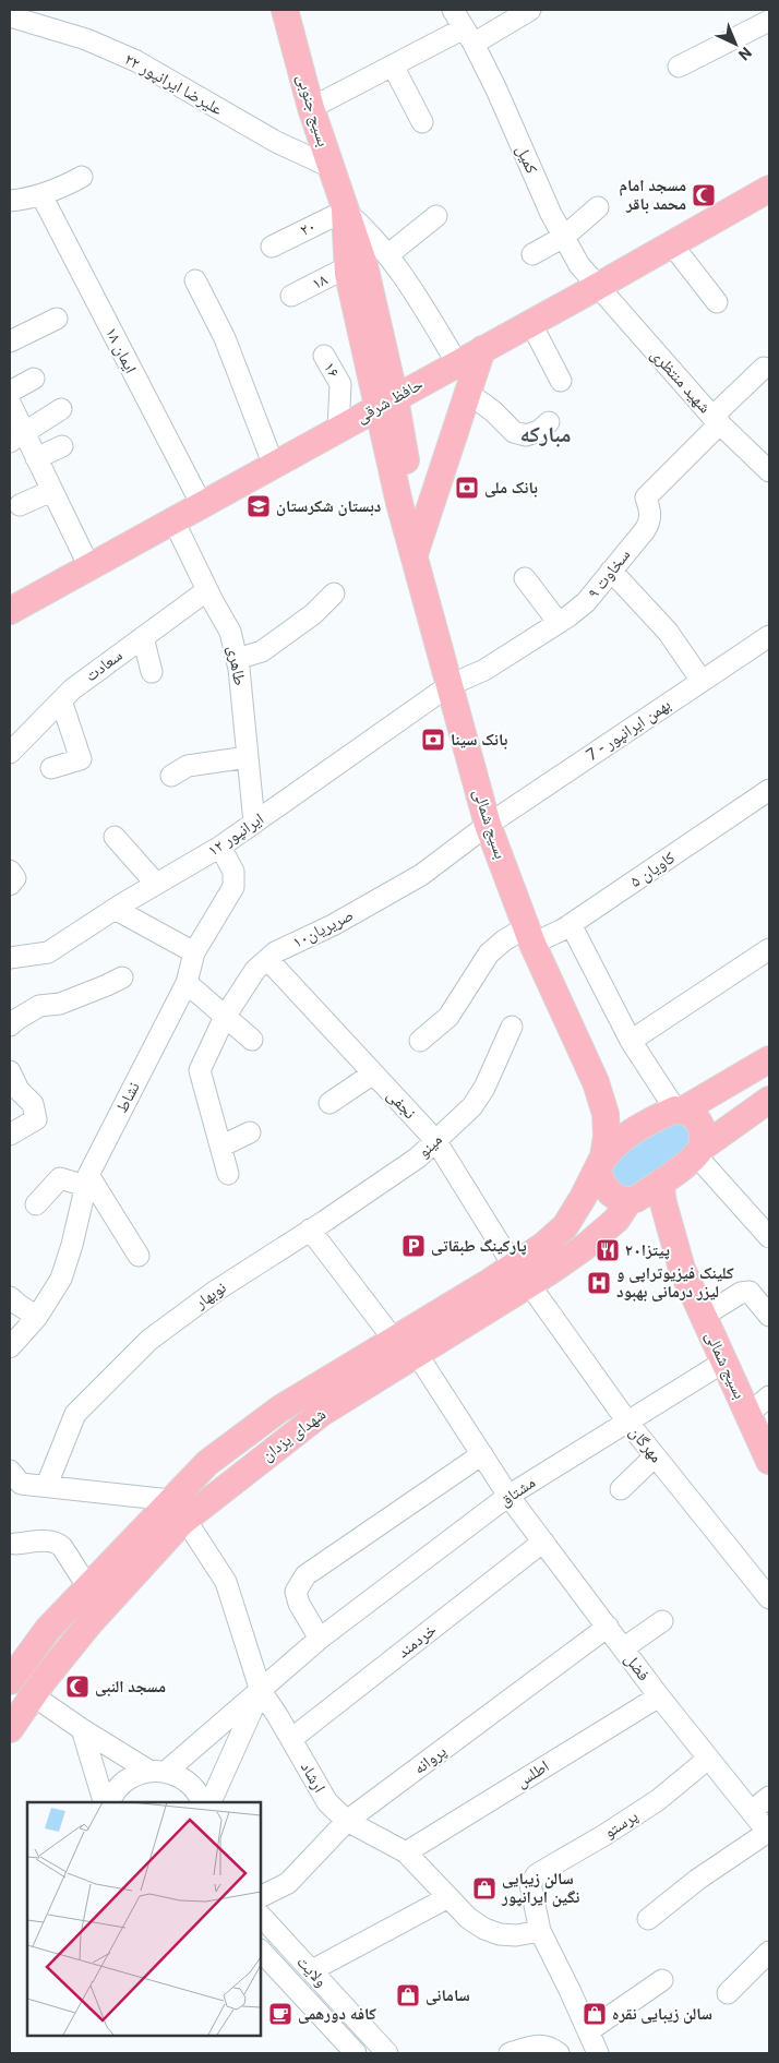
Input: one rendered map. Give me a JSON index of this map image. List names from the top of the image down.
{
  "streets": {
    "main road": [
      "بسیج جنوبی",
      "حافظ شرقی",
      "بسیج شمالی",
      "شهدای یزدان"
    ],
    "street": [
      "علیرضا ایرانپور ۲۲",
      "کمیل",
      "۲۰",
      "۱۸",
      "ایمان ۱۸",
      "۱۶",
      "شهید منتظری",
      "سخاوت ۹",
      "سعادت",
      "طاهری",
      "بهمن ایرانپور - 7",
      "ایرانپور ۱۲",
      "کاویان ۵",
      "صریریان۱۰",
      "نشاط",
      "نجفی",
      "مینو",
      "نوبهار",
      "مهرگان",
      "مشتاق",
      "خردمند",
      "فضل",
      "پروانه",
      "اطلس",
      "ارشاد",
      "پرستو",
      "ولایت"
    ]
  },
  "crossings": [
    ["علیرضا ایرانپور ۲۲", "بسیج جنوبی"],
    ["بسیج جنوبی", "۲۰"],
    ["بسیج جنوبی", "۱۸"],
    ["بسیج جنوبی", "۱۶"],
    ["بسیج جنوبی", "حافظ شرقی"],
    ["بسیج جنوبی", "بسیج شمالی"],
    ["کمیل", "شهید منتظری"],
    ["کمیل", "حافظ شرقی"],
    ["ایمان ۱۸", "حافظ شرقی"],
    ["شهید منتظری", "حافظ شرقی"],
    ["شهید منتظری", "سخاوت ۹"],
    ["حافظ شرقی", "طاهری"],
    ["حافظ شرقی", "بسیج شمالی"],
    ["سخاوت ۹", "بسیج شمالی"],
    ["سخاوت ۹", "ایرانپور ۱۲"],
    ["سعادت", "طاهری"],
    ["طاهری", "ایرانپور ۱۲"],
    ["بهمن ایرانپور - 7", "بسیج شمالی"],
    ["بهمن ایرانپور - 7", "صریریان۱۰"],
    ["بسیج شمالی", "ایرانپور ۱۲"],
    ["بسیج شمالی", "کاویان ۵"],
    ["بسیج شمالی", "صریریان۱۰"],
    ["بسیج شمالی", "شهدای یزدان"],
    ["بسیج شمالی", "مشتاق"],
    ["ایرانپور ۱۲", "نشاط"],
    ["صریریان۱۰", "نجفی"],
    ["نجفی", "مینو"],
    ["نجفی", "شهدای یزدان"],
    ["نجفی", "مهرگان"],
    ["مینو", "نوبهار"],
    ["شهدای یزدان", "مهرگان"],
    ["شهدای یزدان", "فضل"],
    ["شهدای یزدان", "ارشاد"],
    ["مهرگان", "مشتاق"],
    ["مشتاق", "فضل"],
    ["مشتاق", "ارشاد"],
    ["خردمند", "فضل"],
    ["خردمند", "ارشاد"],
    ["فضل", "پروانه"],
    ["فضل", "اطلس"],
    ["فضل", "پرستو"],
    ["پروانه", "ارشاد"],
    ["اطلس", "ارشاد"],
    ["ارشاد", "پرستو"]
  ],
  "districts": ["مبارکه"],
  "places": {
    "mosque": ["مسجد امام محمد باقر", "مسجد النبی"],
    "bank": ["بانک ملی", "بانک سینا"],
    "school or university": ["دبستان شکرستان"],
    "parking": ["پارکینگ طبقاتی"],
    "restaurant": ["پیتزا۲۰"],
    "hospital": ["کلینک فیزیوتراپی و لیزر درمانی بهبود"],
    "shop": ["سالن زیبایی نگین ایرانپور", "سامانی", "سالن زیبایی نقره"],
    "cafe": ["کافه دورهمی"]
  },
  "north": "bottom right"
}
